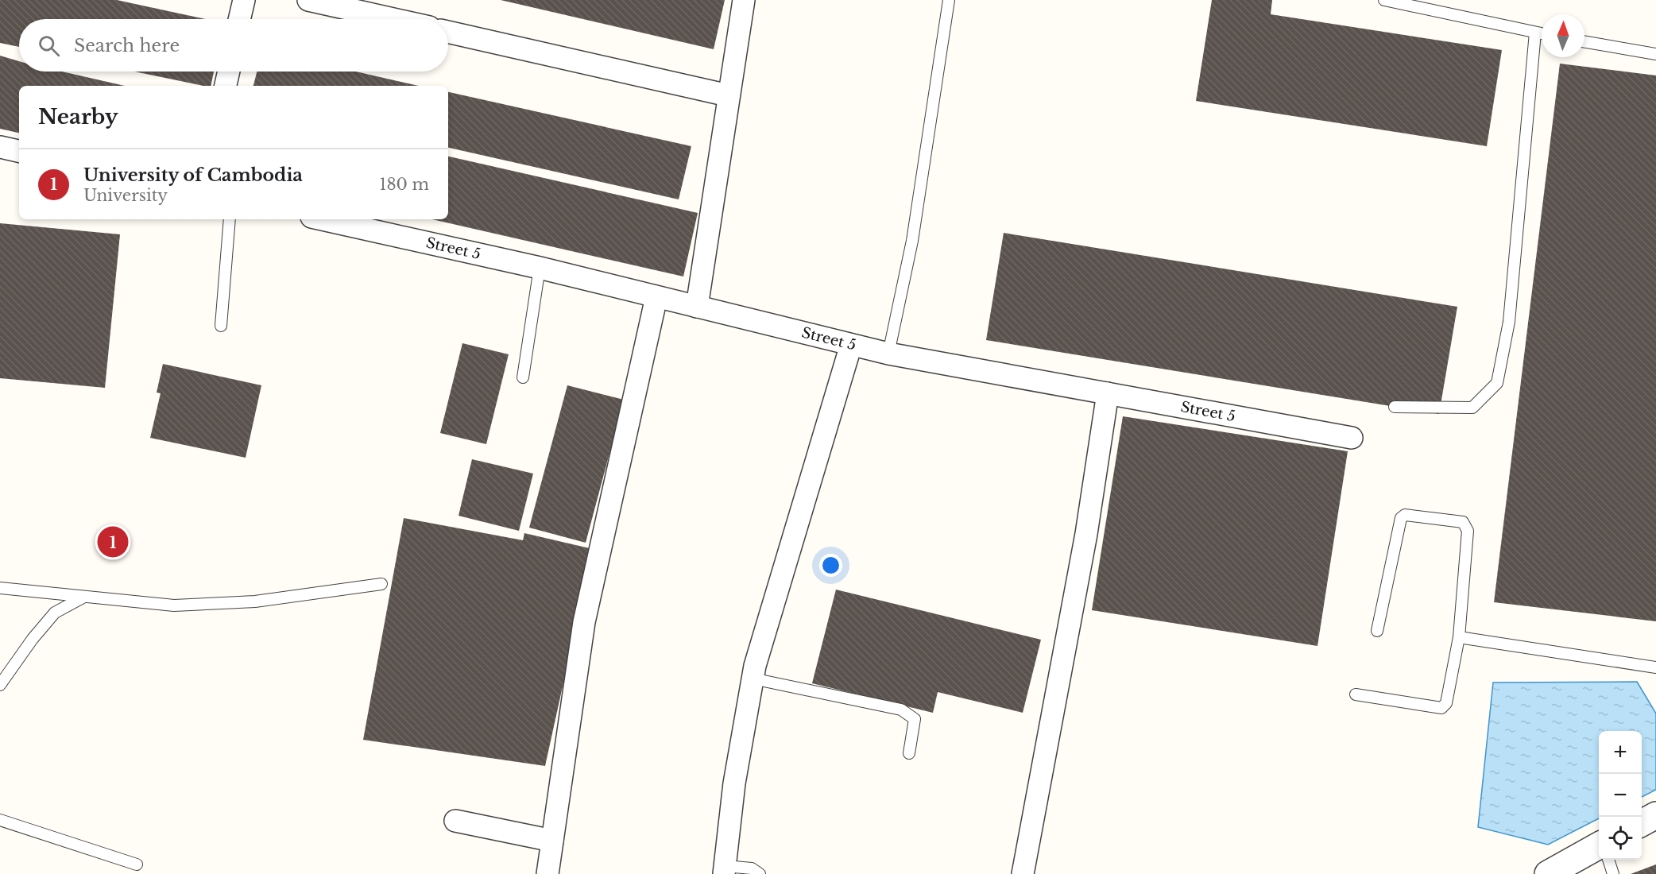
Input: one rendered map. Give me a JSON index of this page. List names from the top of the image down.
{
  "streets": {
    "street": ["Street 5"]
  },
  "north": "top",
  "page": {
    "search": "Search here",
    "heading": "Nearby",
    "list": [
      {
        "mark": "1",
        "name": "University of Cambodia",
        "note": "University",
        "value": "180 m"
      }
    ],
    "pins": "1",
    "map_buttons": ["+", "−"]
  }
}
